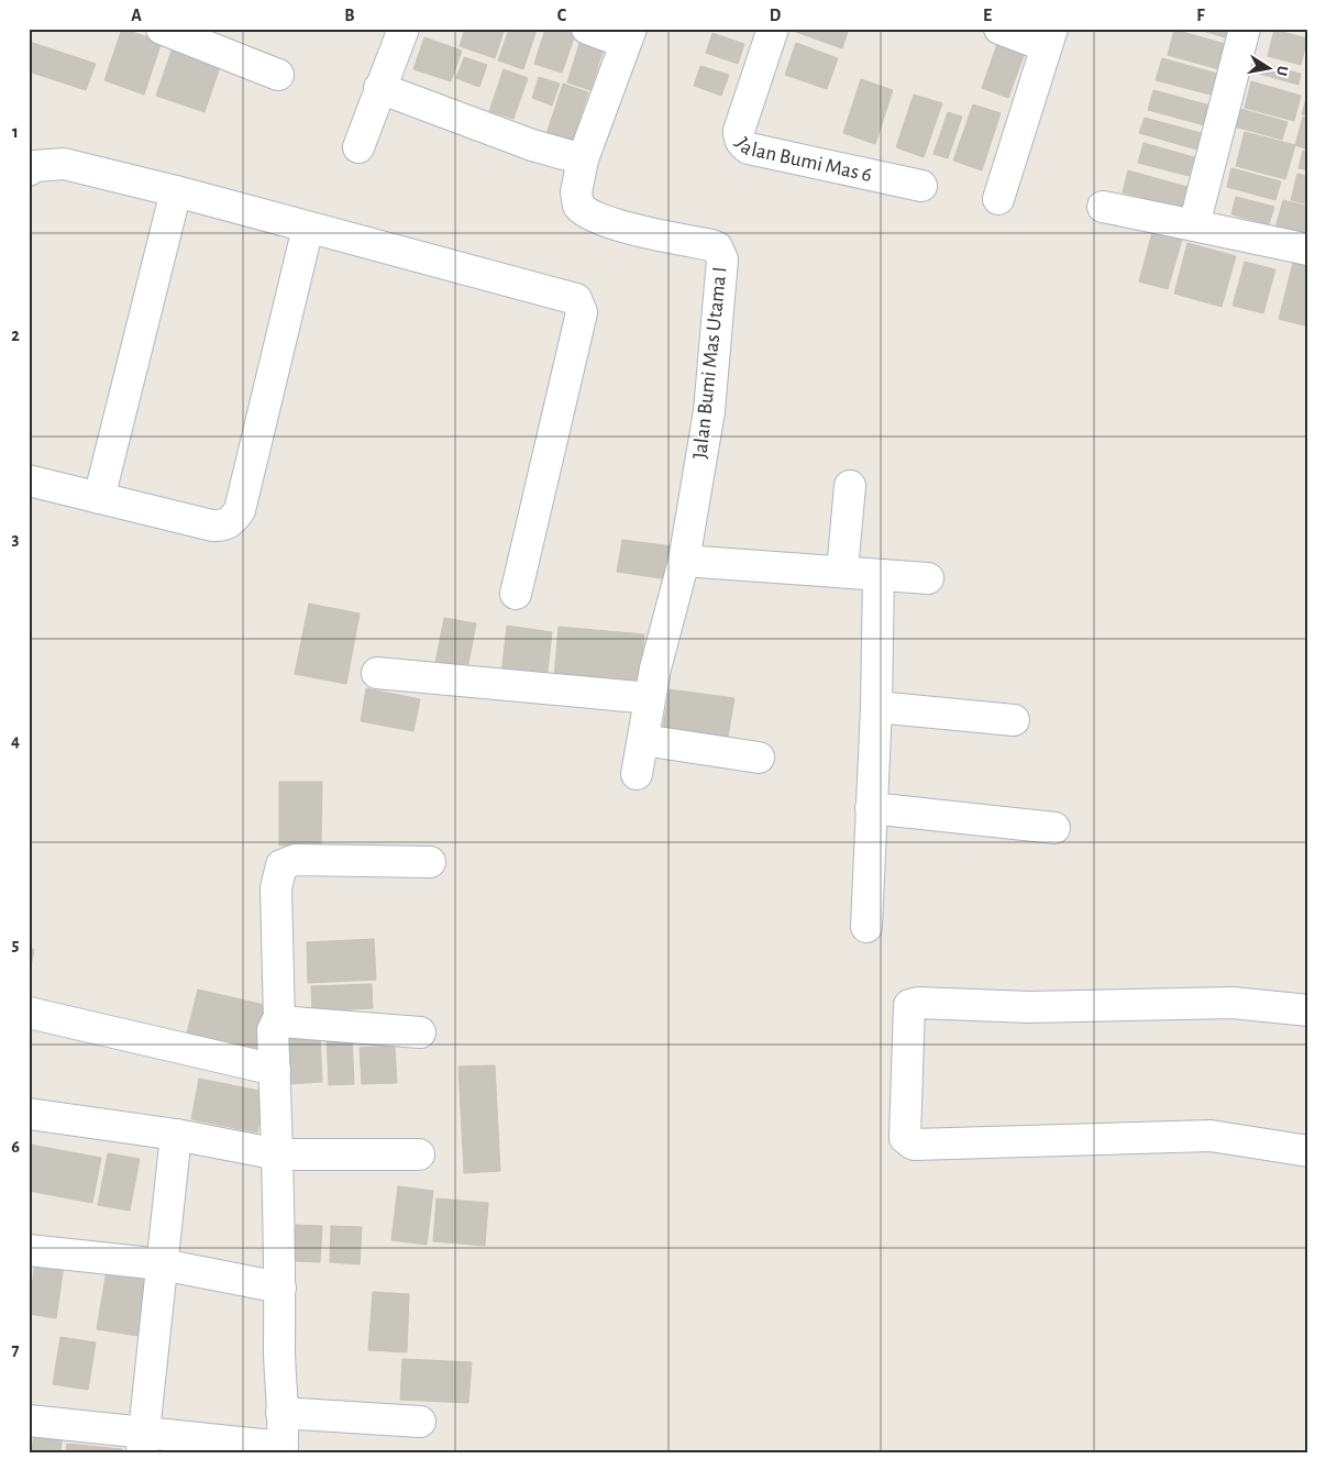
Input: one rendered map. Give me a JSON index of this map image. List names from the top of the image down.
{
  "streets": {
    "street": ["Jalan Bumi Mas 6", "Jalan Bumi Mas Utama I"]
  },
  "north": "right",
  "grid": {
    "columns": [
      "A",
      "B",
      "C",
      "D",
      "E",
      "F"
    ],
    "rows": [
      "1",
      "2",
      "3",
      "4",
      "5",
      "6",
      "7"
    ]
  }
}
